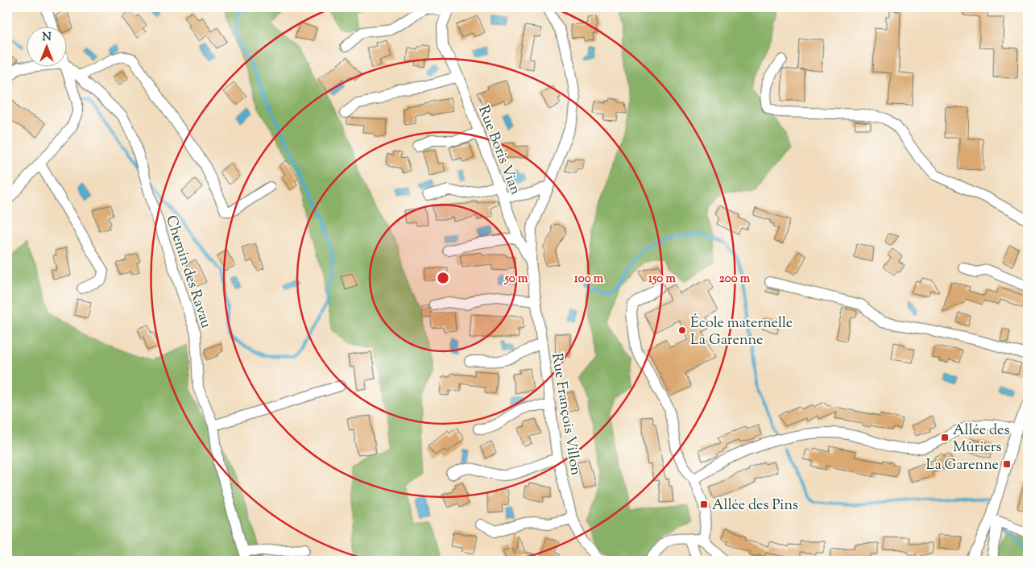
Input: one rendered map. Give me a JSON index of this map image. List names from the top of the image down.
{
  "streets": {
    "street": ["Rue Boris Vian", "Chemin des Ravau", "Rue François Villon"]
  },
  "crossings": [
    ["Rue Boris Vian", "Rue François Villon"]
  ],
  "places": {
    "other": ["École maternelle La Garenne"],
    "transit": ["Allée des Mûriers", "La Garenne", "Allée des Pins"]
  },
  "north": "top",
  "rings": [
    "50 m",
    "100 m",
    "150 m",
    "200 m"
  ]
}
